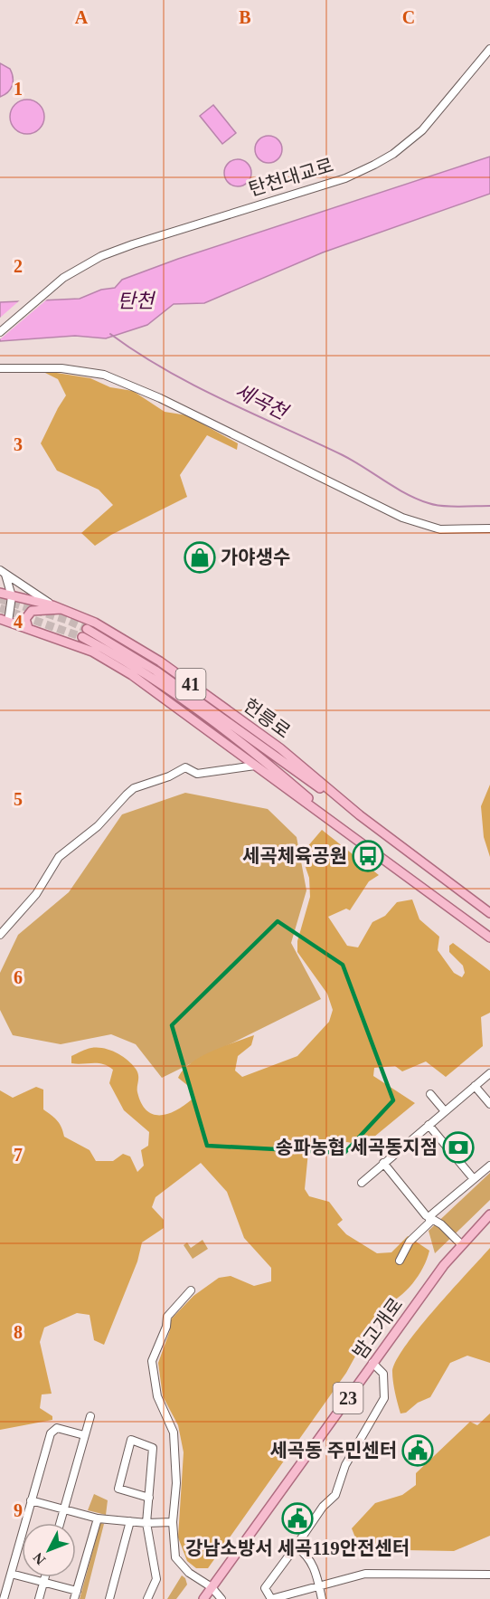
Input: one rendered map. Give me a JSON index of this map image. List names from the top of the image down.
{
  "streets": {
    "main road": [
      "41",
      "헌릉로",
      "밤고개로",
      "23"
    ],
    "street": ["탄천대교로"]
  },
  "water": ["탄천", "세곡천"],
  "places": {
    "shop": ["가야생수"],
    "bus stop": ["세곡체육공원"],
    "bank": ["송파농협 세곡동지점"],
    "public building": ["세곡동 주민센터", "강남소방서 세곡119안전센터"]
  },
  "north": "bottom left",
  "grid": {
    "columns": ["A", "B", "C"],
    "rows": [
      "1",
      "2",
      "3",
      "4",
      "5",
      "6",
      "7",
      "8",
      "9"
    ]
  }
}
